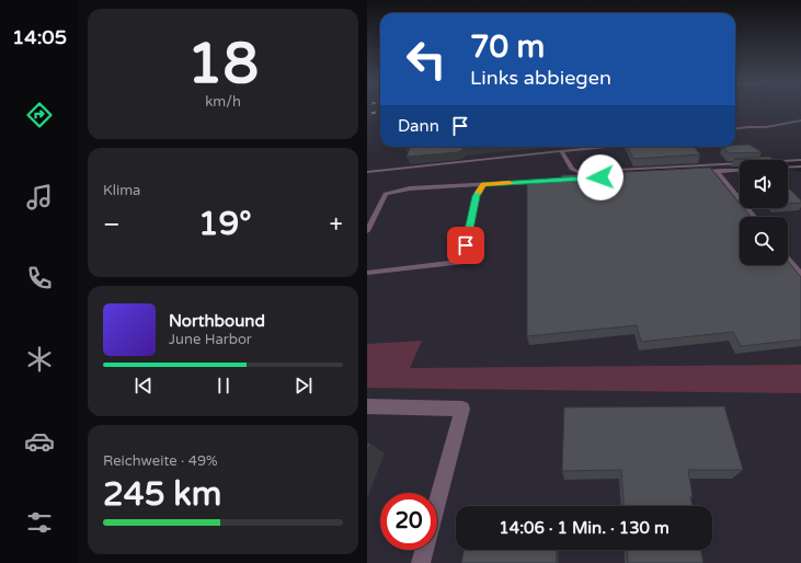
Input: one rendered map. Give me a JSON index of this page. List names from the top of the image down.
{
  "page": {
    "tabs": "14:05",
    "tile": [
      ["18", "km/h"],
      "Klima",
      ["Reichweite · 49%", "245 km"]
    ],
    "turn": ["70 m", "Links abbiegen"],
    "then": "Dann",
    "heat": ["−", "19°", "+"],
    "song": ["Northbound", "June Harbor"],
    "limit": "20",
    "trip": "14:06 · 1 Min. · 130 m"
  }
}
